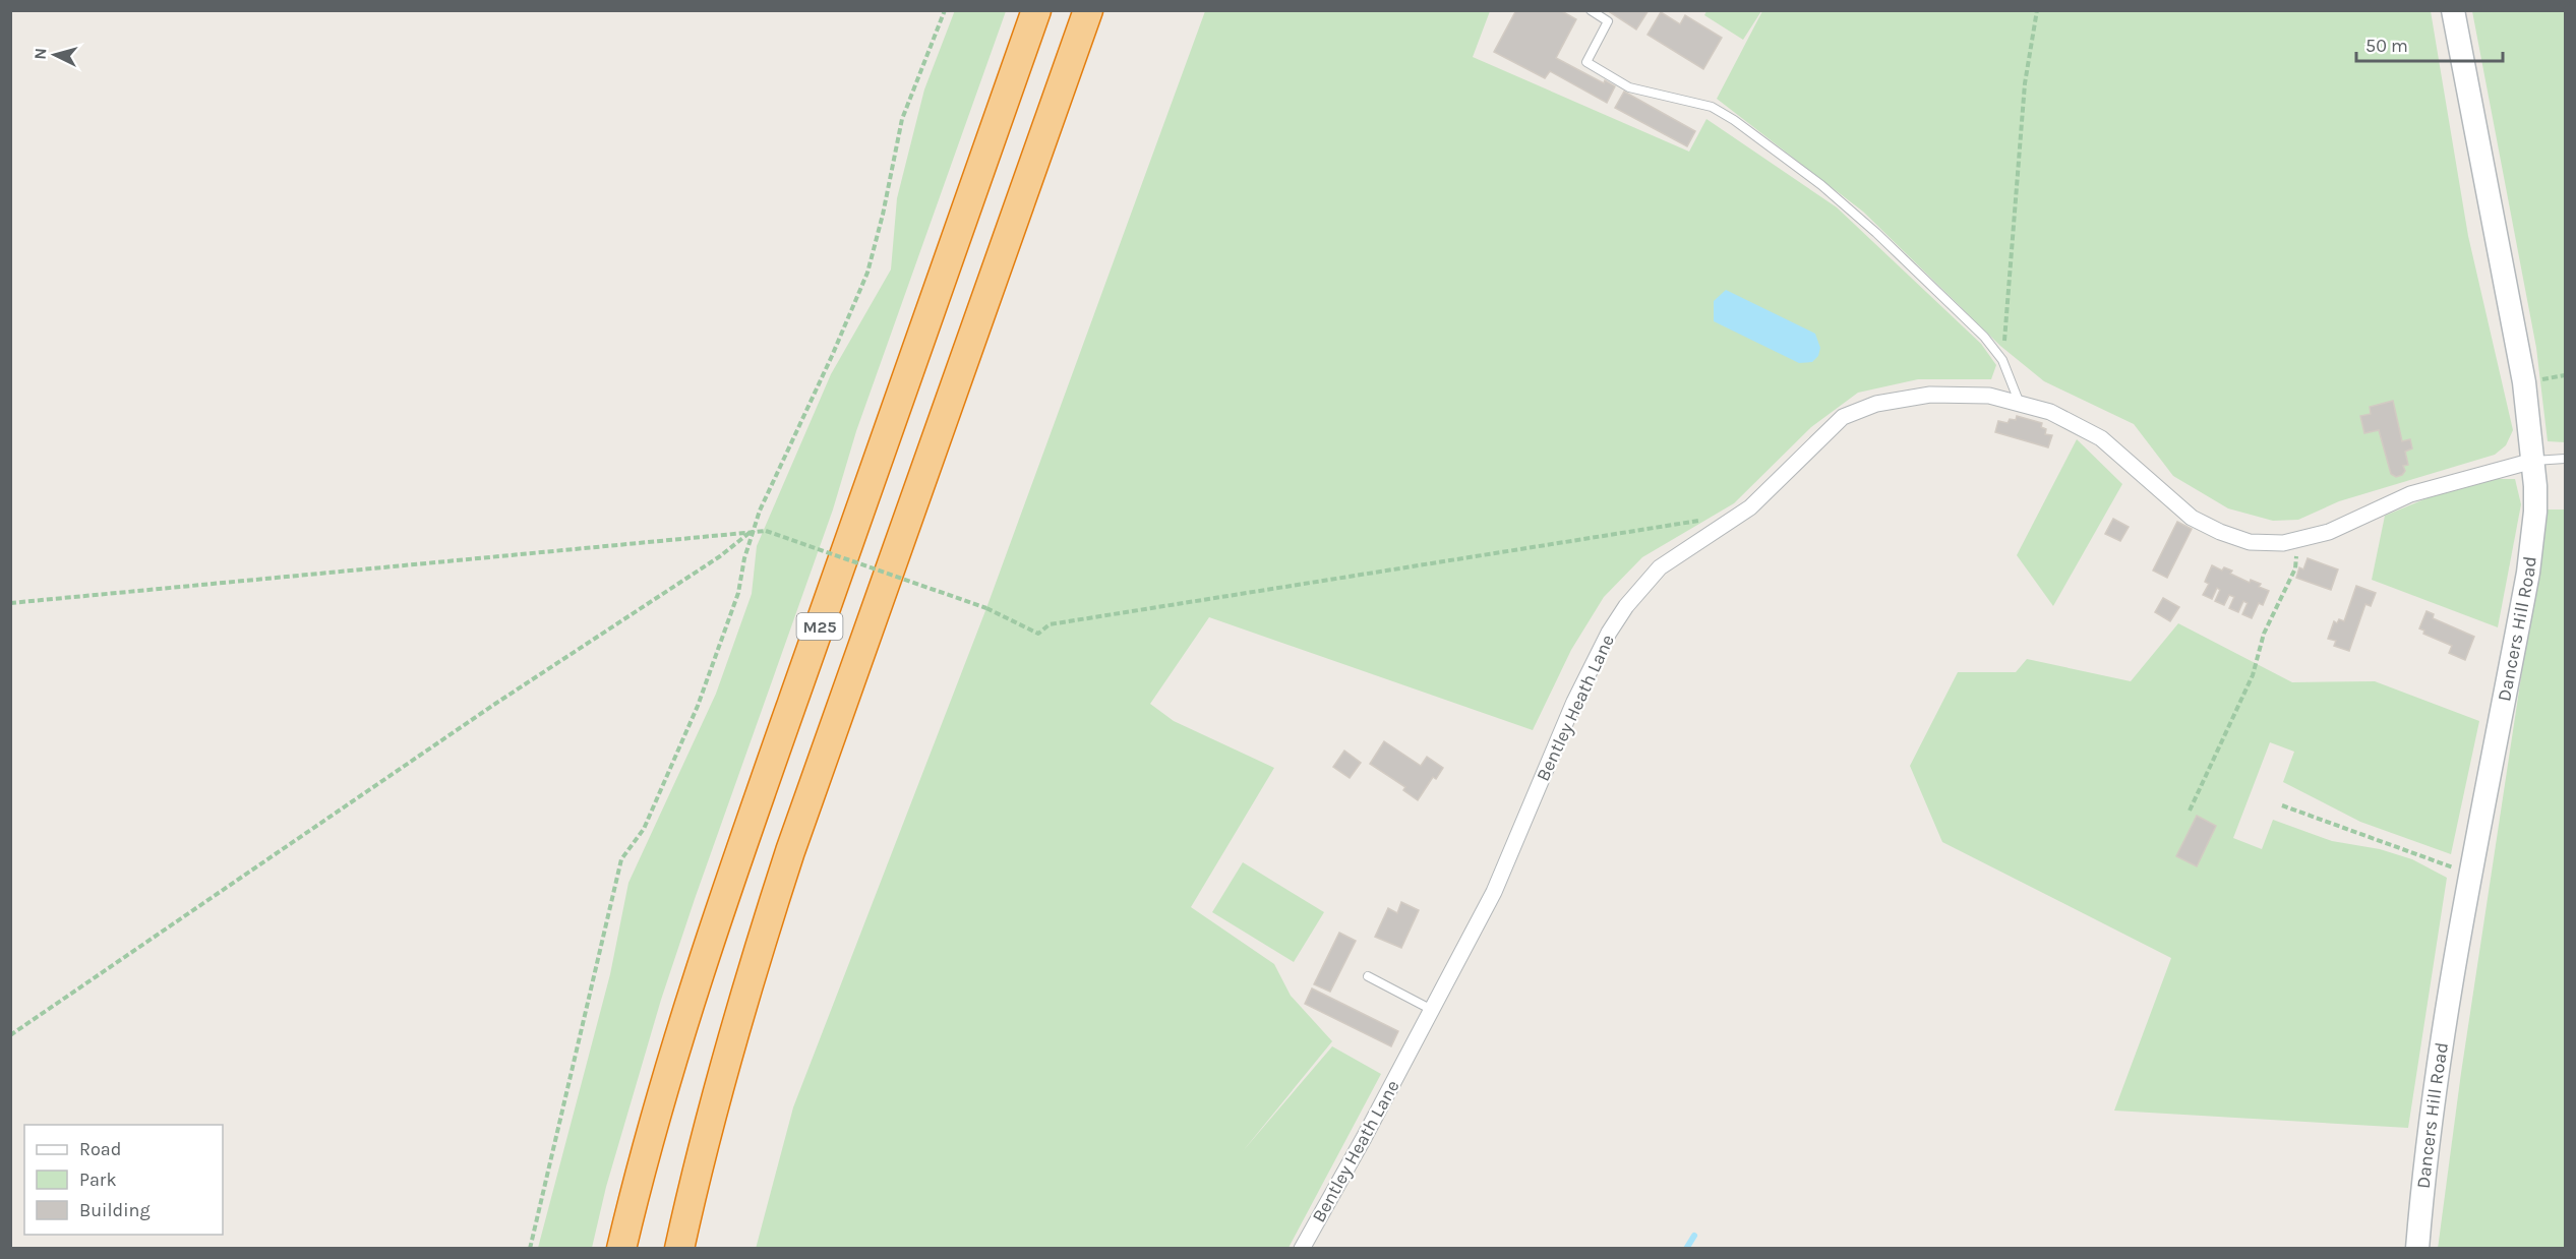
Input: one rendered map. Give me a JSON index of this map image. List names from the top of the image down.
{
  "streets": {
    "highway": ["M25"],
    "street": ["Dancers Hill Road", "Bentley Heath Lane"]
  },
  "crossings": [
    ["Dancers Hill Road", "Bentley Heath Lane"]
  ],
  "legend": ["Road", "Park", "Building"],
  "scale_bar": "50 m",
  "north": "left"
}
